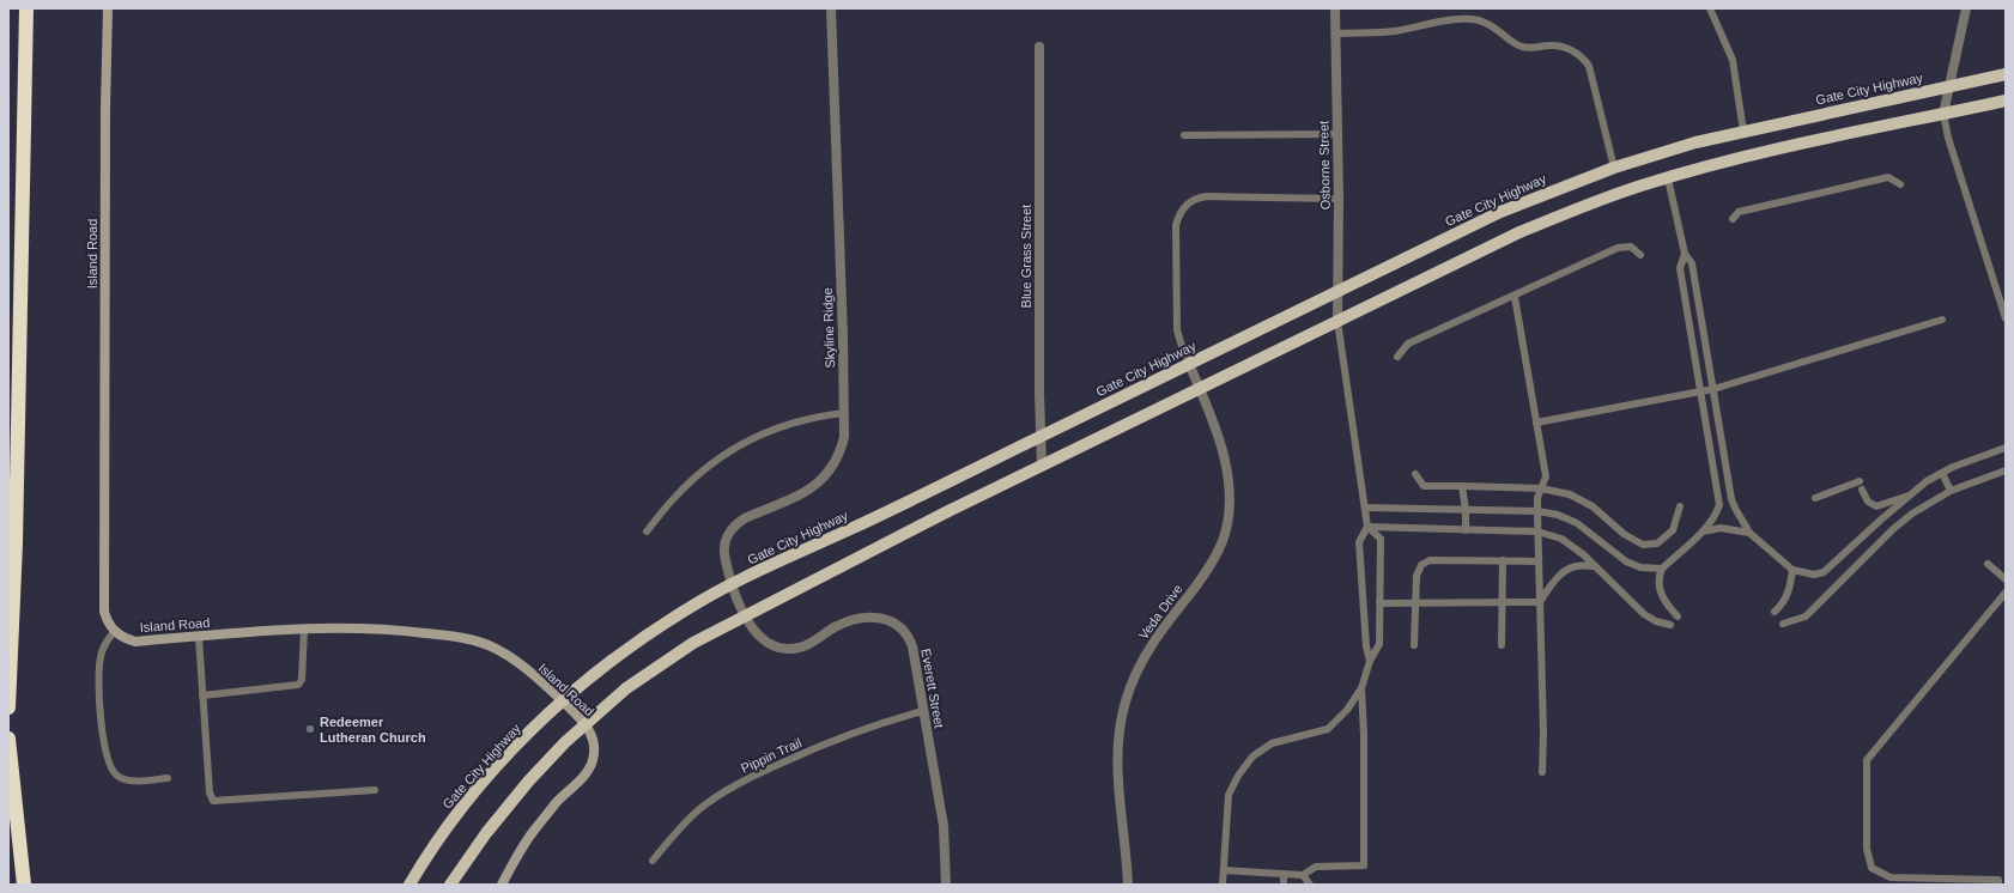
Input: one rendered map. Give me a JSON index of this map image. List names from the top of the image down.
{
  "streets": {
    "main road": ["Gate City Highway"],
    "street": [
      "Osborne Street",
      "Island Road",
      "Blue Grass Street",
      "Skyline Ridge",
      "Veda Drive",
      "Everett Street"
    ],
    "lane": ["Pippin Trail"]
  },
  "crossings": [
    ["Gate City Highway", "Osborne Street"],
    ["Gate City Highway", "Island Road"],
    ["Gate City Highway", "Blue Grass Street"],
    ["Gate City Highway", "Skyline Ridge"],
    ["Gate City Highway", "Veda Drive"],
    ["Gate City Highway", "Everett Street"],
    ["Skyline Ridge", "Everett Street"],
    ["Everett Street", "Pippin Trail"]
  ],
  "places": ["Redeemer Lutheran Church"]
}
